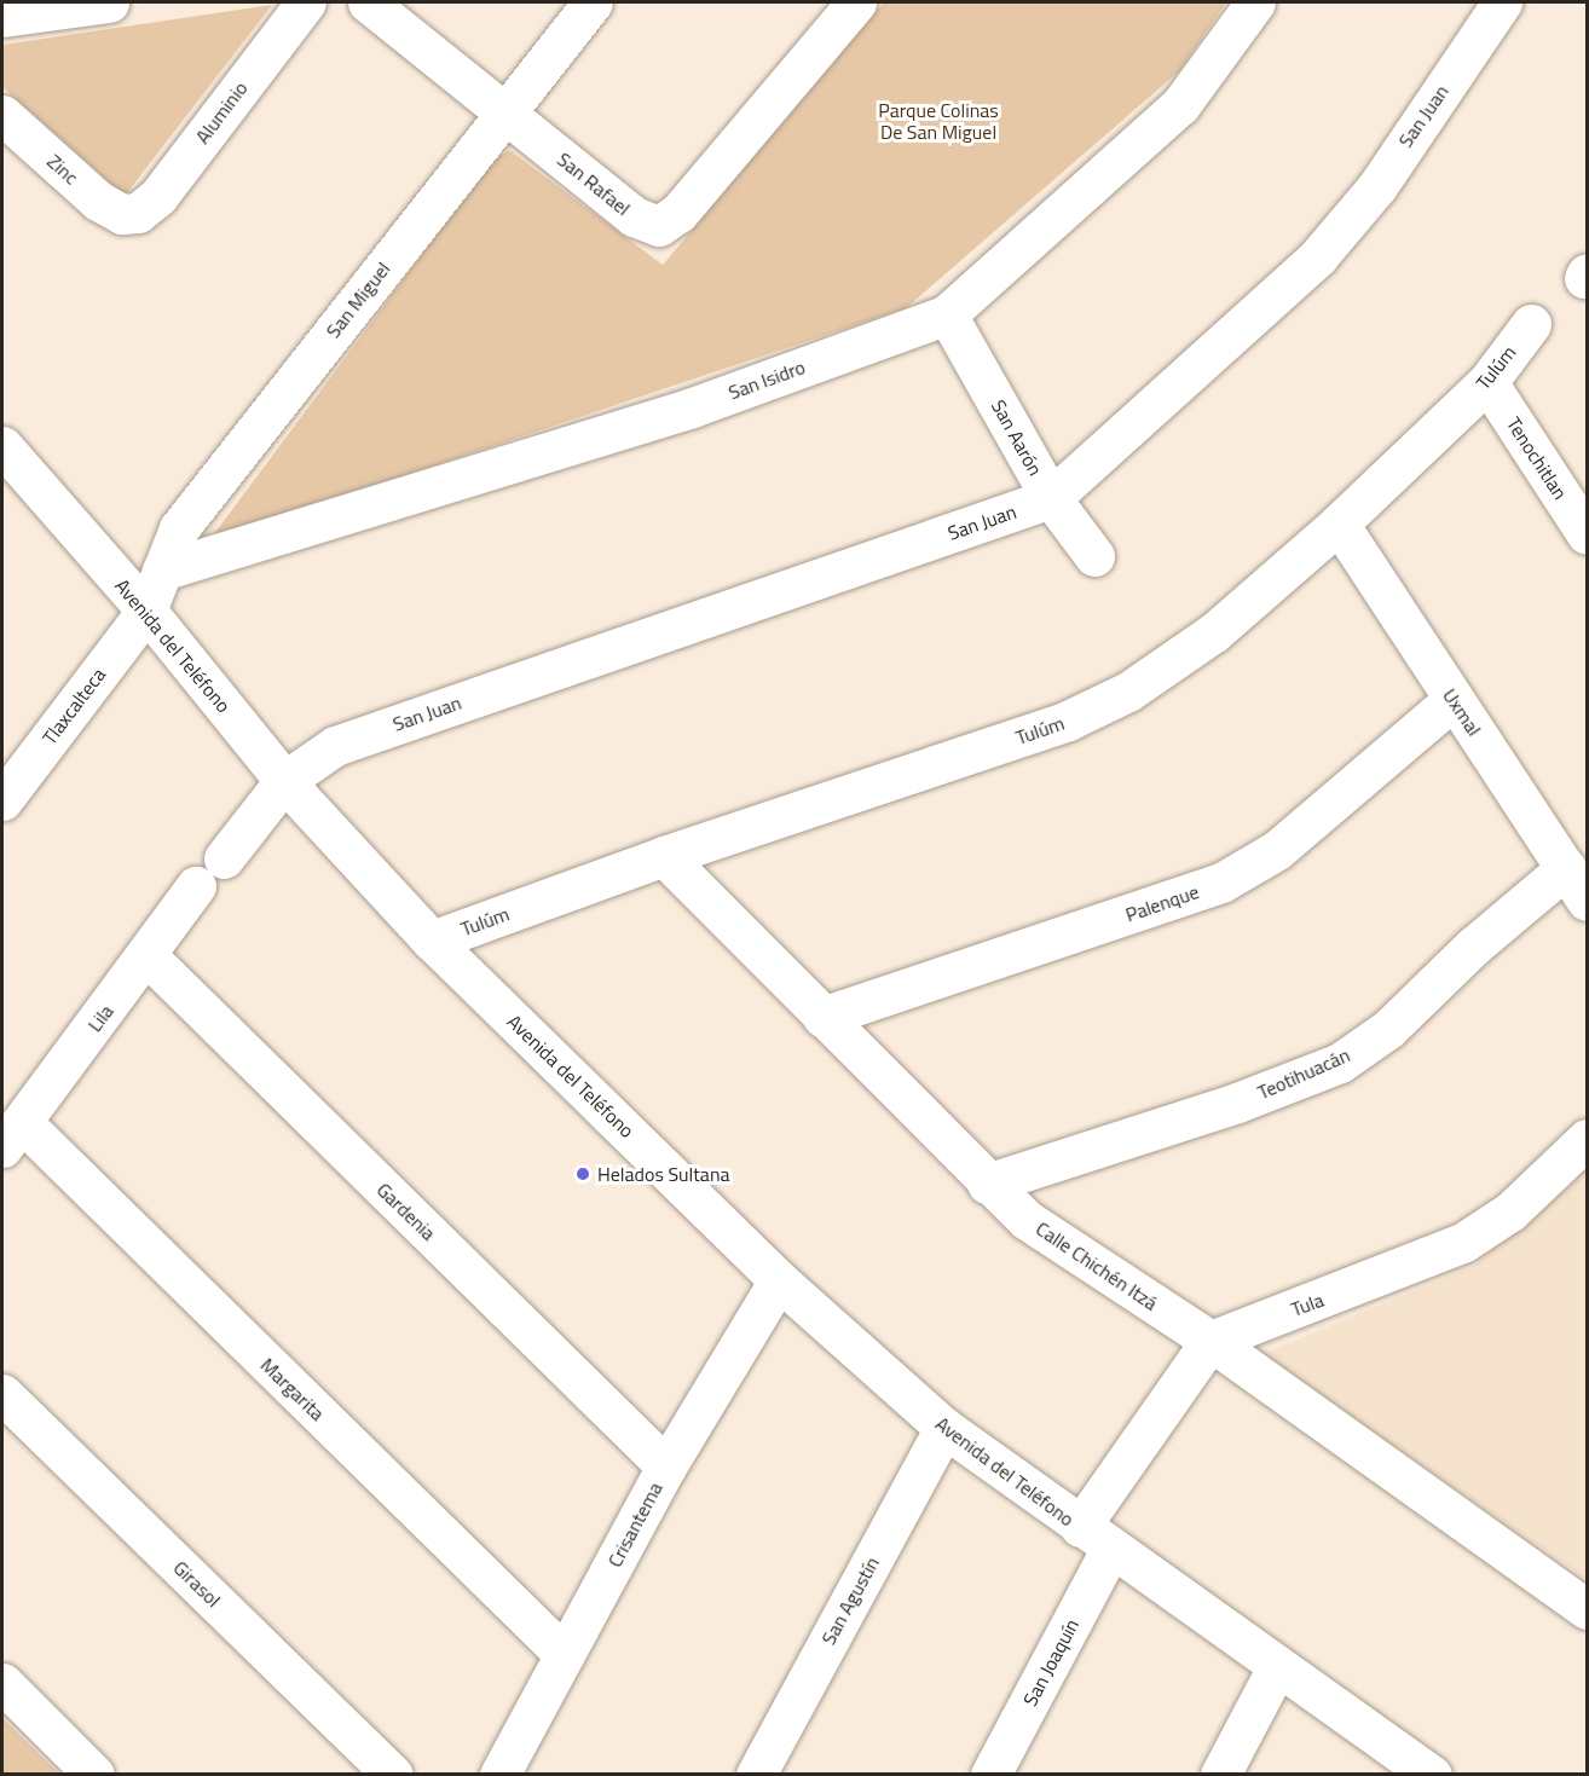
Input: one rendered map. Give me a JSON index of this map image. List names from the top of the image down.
{
  "streets": {
    "street": [
      "Aluminio",
      "San Juan",
      "Zinc",
      "San Rafael",
      "San Miguel",
      "Tulúm",
      "San Isidro",
      "San Aarón",
      "Tenochitlan",
      "Avenida del Teléfono",
      "Tlaxcalteca",
      "Uxmal",
      "Palenque",
      "Lila",
      "Teotihuacán",
      "Gardenia",
      "Calle Chichén Itzá",
      "Tula",
      "Margarita",
      "Crisantema",
      "Girasol",
      "San Agustín",
      "San Joaquín"
    ]
  },
  "crossings": [
    ["Aluminio", "Zinc"],
    ["San Juan", "San Aarón"],
    ["San Juan", "Avenida del Teléfono"],
    ["San Juan", "Lila"],
    ["San Rafael", "San Miguel"],
    ["San Miguel", "San Isidro"],
    ["San Miguel", "Avenida del Teléfono"],
    ["San Miguel", "Tlaxcalteca"],
    ["Tulúm", "Tenochitlan"],
    ["Tulúm", "Avenida del Teléfono"],
    ["Tulúm", "Uxmal"],
    ["Tulúm", "Calle Chichén Itzá"],
    ["San Isidro", "San Aarón"],
    ["Avenida del Teléfono", "Tlaxcalteca"],
    ["Avenida del Teléfono", "Lila"],
    ["Avenida del Teléfono", "Crisantema"],
    ["Avenida del Teléfono", "San Agustín"],
    ["Avenida del Teléfono", "San Joaquín"],
    ["Uxmal", "Palenque"],
    ["Uxmal", "Teotihuacán"],
    ["Palenque", "Calle Chichén Itzá"],
    ["Lila", "Gardenia"],
    ["Lila", "Margarita"],
    ["Teotihuacán", "Calle Chichén Itzá"],
    ["Gardenia", "Crisantema"],
    ["Calle Chichén Itzá", "Tula"],
    ["Margarita", "Crisantema"]
  ],
  "parks": ["Parque Colinas De San Miguel"],
  "places": ["Helados Sultana"]
}
